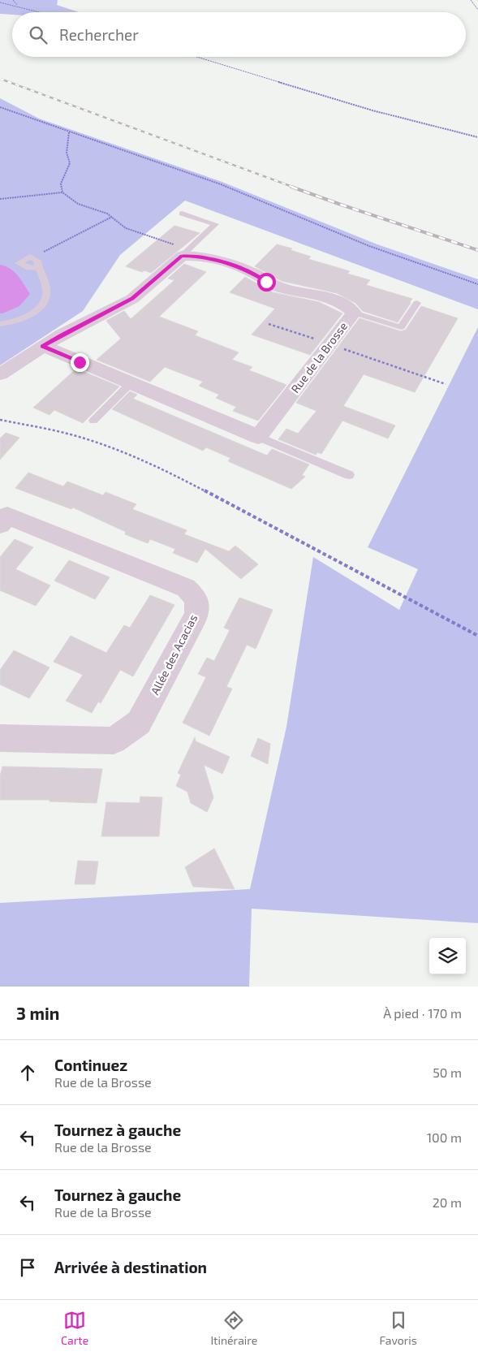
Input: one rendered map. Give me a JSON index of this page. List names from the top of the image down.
{
  "streets": {
    "street": ["Rue de la Brosse", "Allée des Acacias"]
  },
  "page": {
    "search": "Rechercher",
    "heading": ["3 min", "À pied · 170 m"],
    "list": [
      ["Continuez", "Rue de la Brosse", "50 m"],
      ["Tournez à gauche", "Rue de la Brosse", "100 m"],
      ["Tournez à gauche", "Rue de la Brosse", "20 m"],
      "Arrivée à destination"
    ],
    "nav": ["Carte", "Itinéraire", "Favoris"]
  }
}
